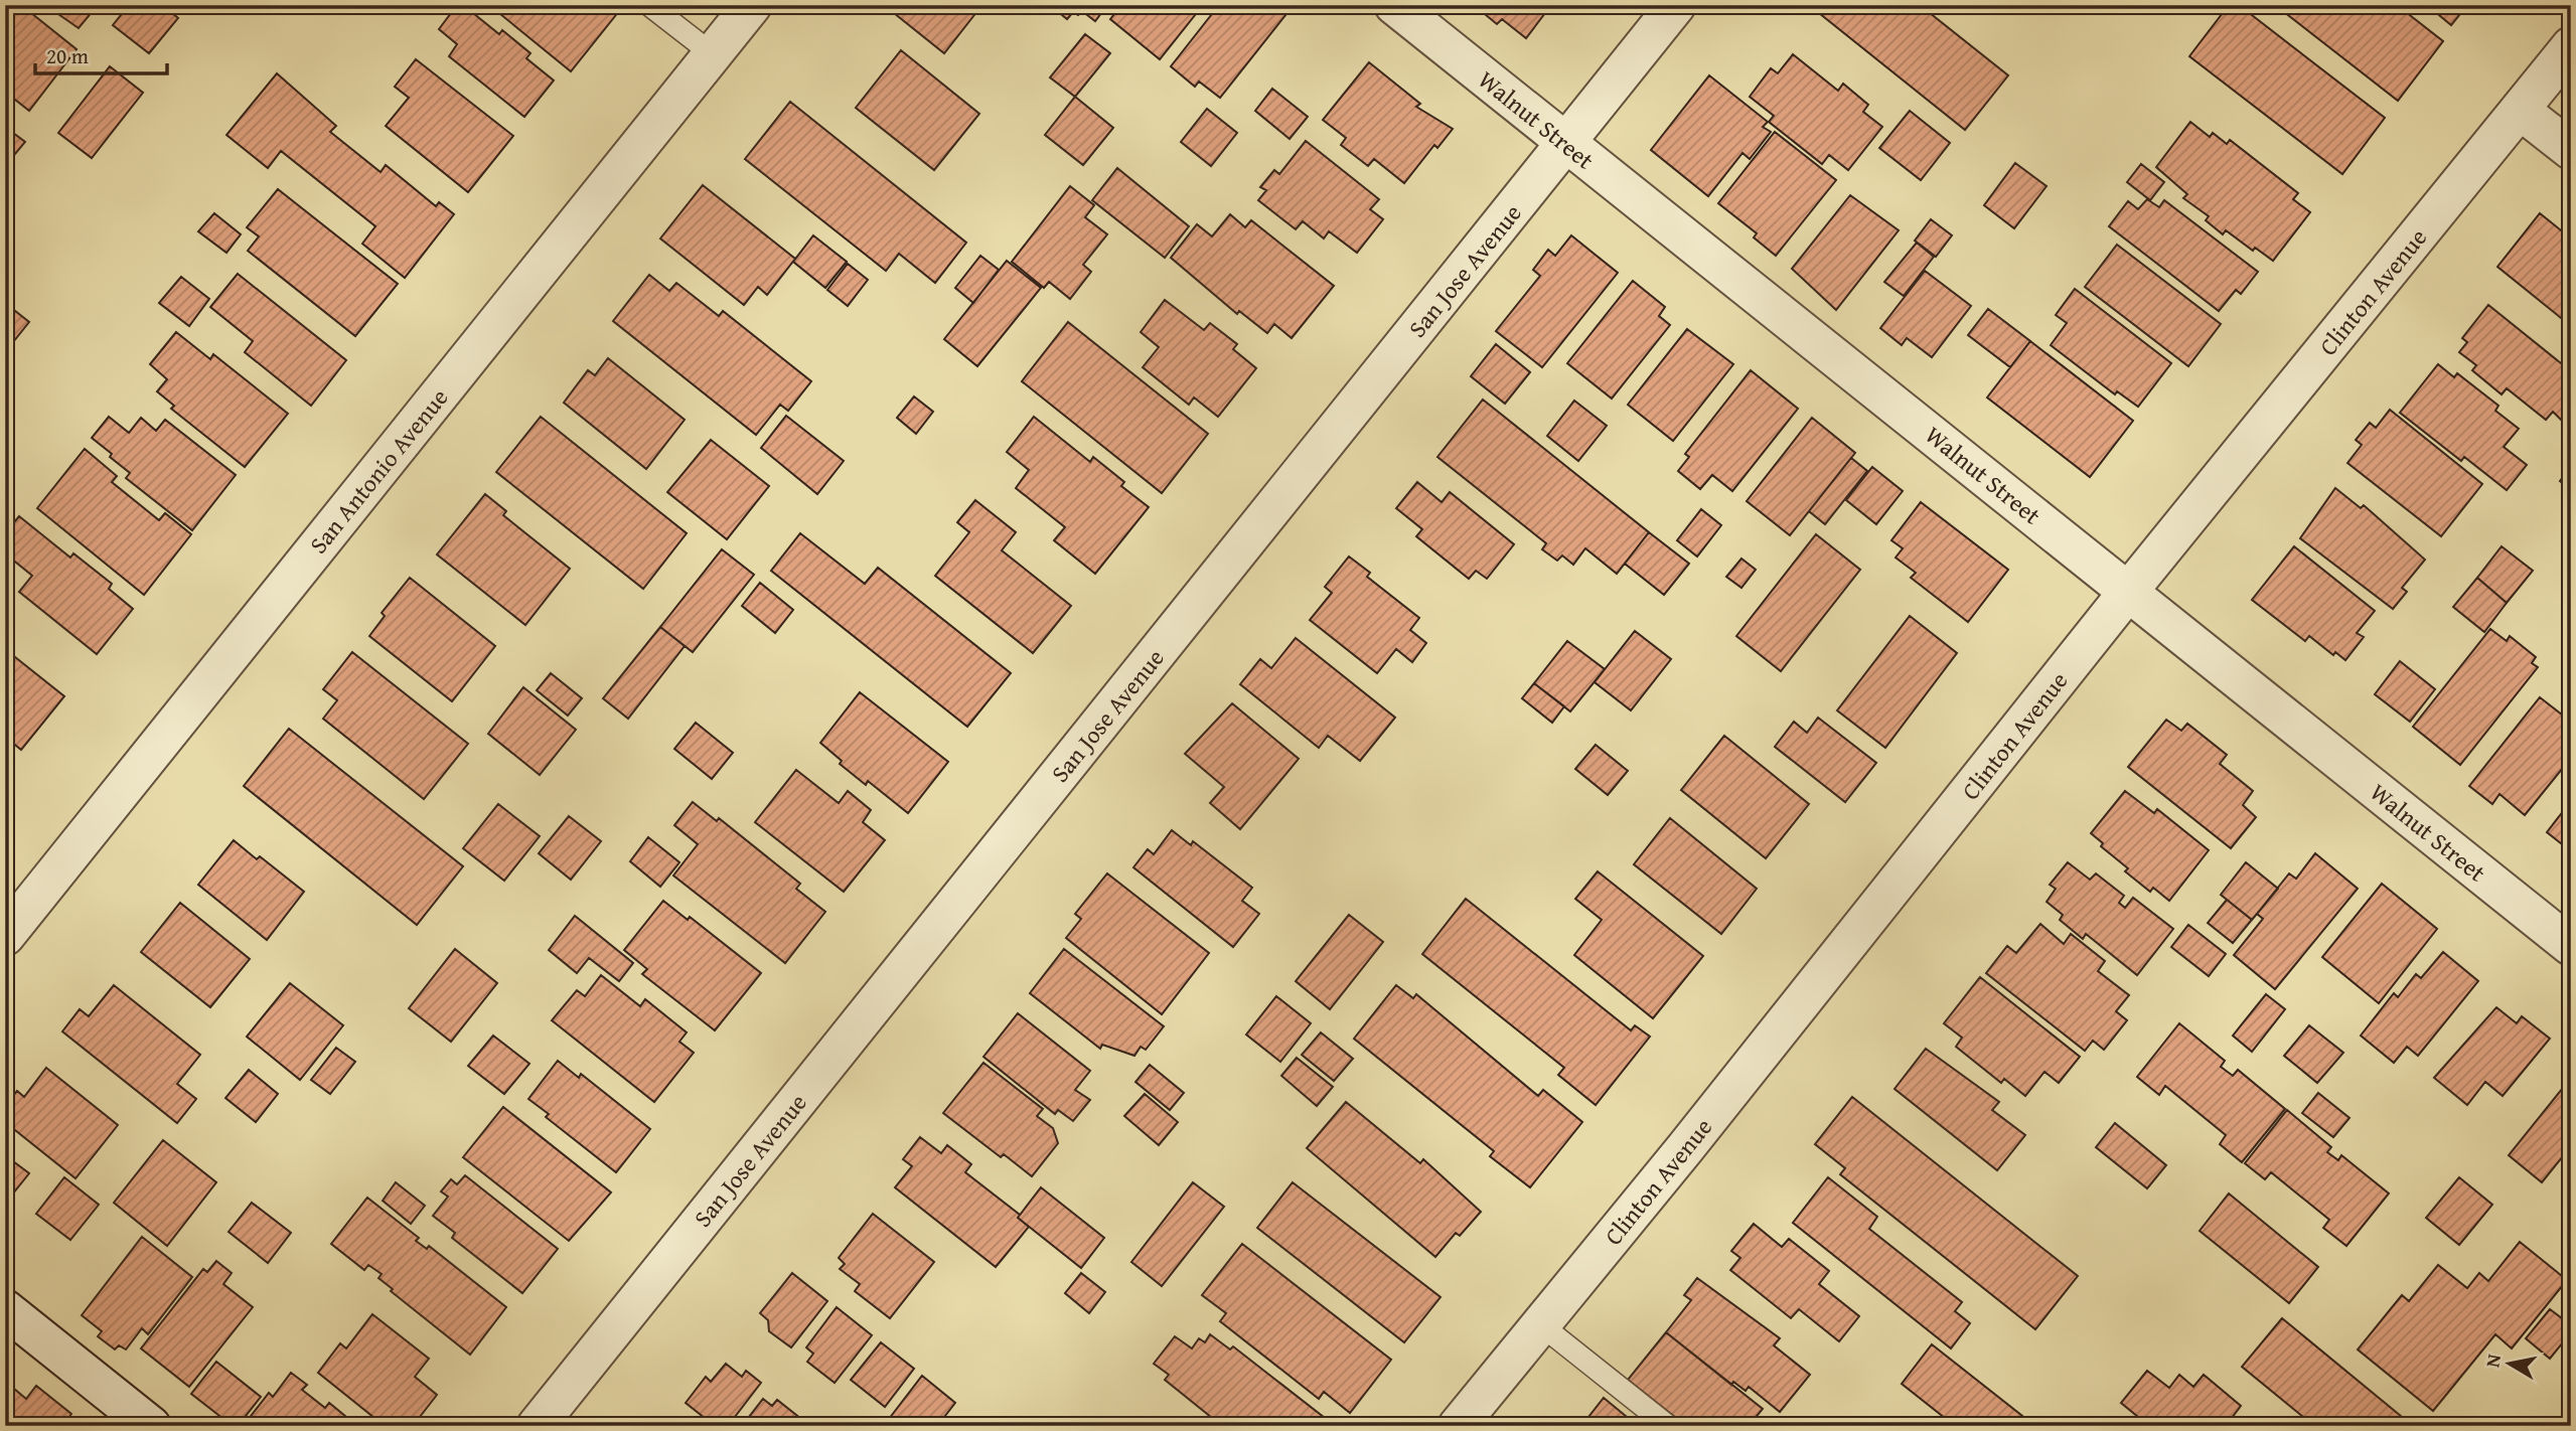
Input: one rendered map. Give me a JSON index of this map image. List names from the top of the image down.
{
  "streets": {
    "street": [
      "Walnut Street",
      "San Jose Avenue",
      "Clinton Avenue",
      "San Antonio Avenue"
    ]
  },
  "crossings": [
    ["Walnut Street", "San Jose Avenue"],
    ["Walnut Street", "Clinton Avenue"]
  ],
  "scale_bar": "20 m",
  "north": "left"
}
